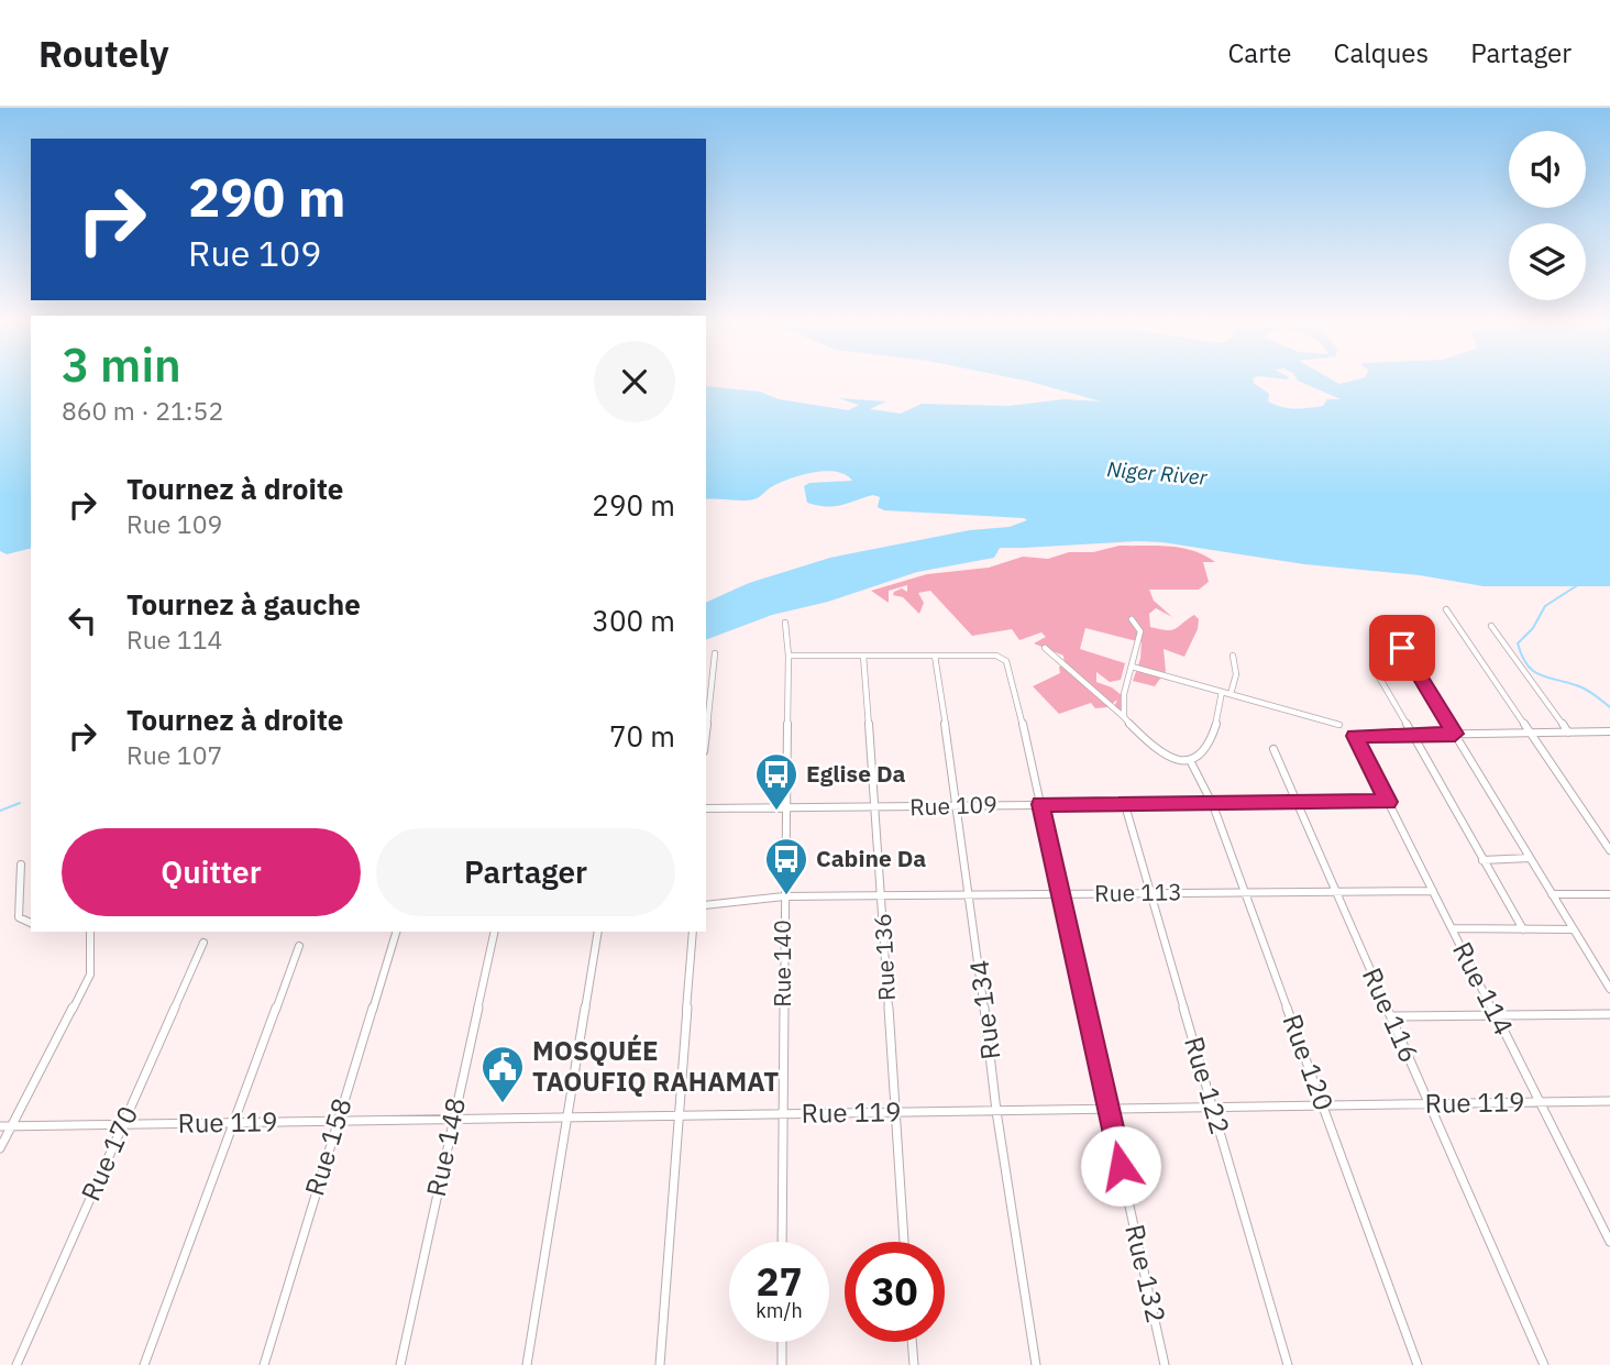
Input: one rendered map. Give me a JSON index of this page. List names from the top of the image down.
{
  "streets": {
    "street": [
      "Rue 109",
      "Rue 113",
      "Rue 136",
      "Rue 140",
      "Rue 114",
      "Rue 134",
      "Rue 116",
      "Rue 120",
      "Rue 122",
      "Rue 119",
      "Rue 158",
      "Rue 148",
      "Rue 170",
      "Rue 132"
    ]
  },
  "crossings": [
    ["Rue 109", "Rue 136"],
    ["Rue 109", "Rue 140"],
    ["Rue 109", "Rue 114"],
    ["Rue 109", "Rue 134"],
    ["Rue 109", "Rue 116"],
    ["Rue 109", "Rue 120"],
    ["Rue 109", "Rue 122"],
    ["Rue 109", "Rue 132"],
    ["Rue 113", "Rue 136"],
    ["Rue 113", "Rue 140"],
    ["Rue 113", "Rue 114"],
    ["Rue 113", "Rue 134"],
    ["Rue 113", "Rue 116"],
    ["Rue 113", "Rue 120"],
    ["Rue 113", "Rue 122"],
    ["Rue 113", "Rue 132"],
    ["Rue 136", "Rue 119"],
    ["Rue 136", "Rue 132"],
    ["Rue 140", "Rue 119"],
    ["Rue 140", "Rue 132"],
    ["Rue 114", "Rue 119"],
    ["Rue 134", "Rue 119"],
    ["Rue 134", "Rue 132"],
    ["Rue 116", "Rue 119"],
    ["Rue 120", "Rue 119"],
    ["Rue 122", "Rue 119"],
    ["Rue 119", "Rue 158"],
    ["Rue 119", "Rue 148"],
    ["Rue 119", "Rue 170"],
    ["Rue 119", "Rue 132"]
  ],
  "water": ["Niger River"],
  "places": {
    "bus stop": ["Eglise Da", "Cabine Da"],
    "public building": ["MOSQUÉE TAOUFIQ RAHAMAT"]
  },
  "page": {
    "header": "Routely",
    "nav": ["Carte", "Calques", "Partager"],
    "turn": ["290 m", "Rue 109"],
    "heading": ["3 min", "860 m · 21:52"],
    "list": [
      {
        "name": "Tournez à droite",
        "note": "Rue 109",
        "value": "290 m"
      },
      {
        "name": "Tournez à gauche",
        "note": "Rue 114",
        "value": "300 m"
      },
      {
        "name": "Tournez à droite",
        "note": "Rue 107",
        "value": "70 m"
      }
    ],
    "buttons": ["Quitter", "Partager"],
    "speed": "27 km/h",
    "limit": "30"
  }
}
